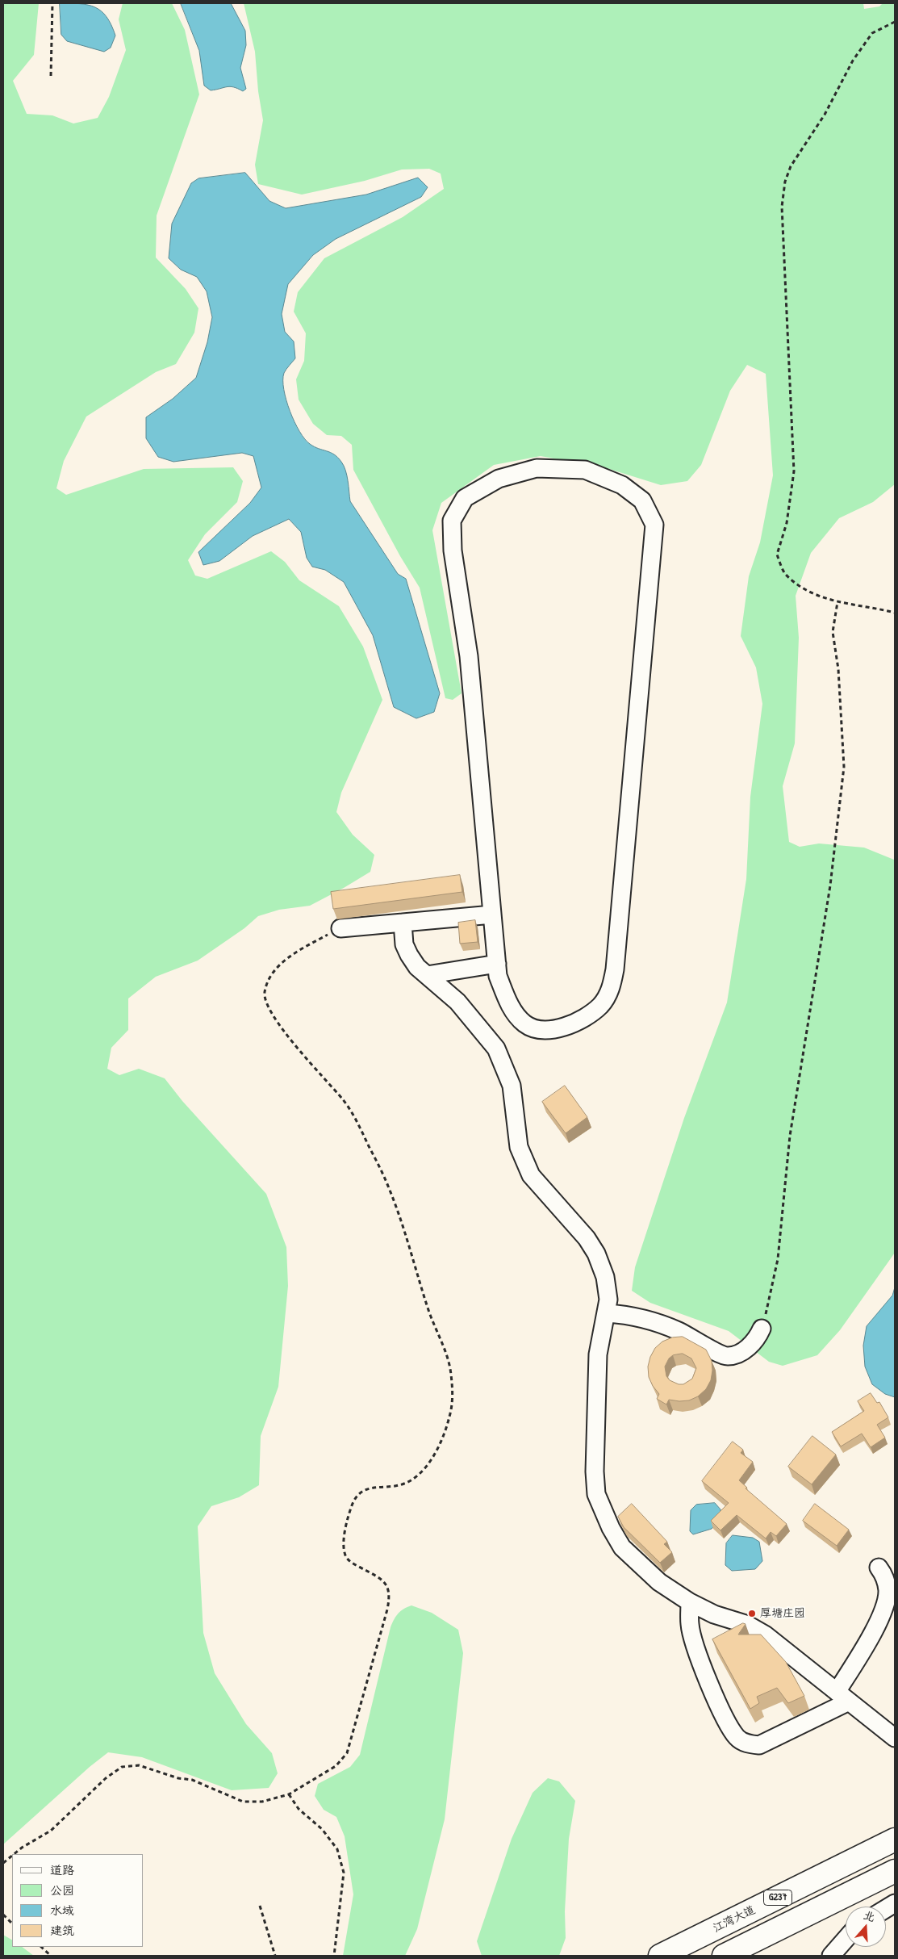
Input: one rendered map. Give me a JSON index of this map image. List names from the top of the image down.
{
  "streets": {
    "highway": ["G237", "江湾大道"]
  },
  "places": ["厚塘庄园"],
  "legend": [
    "道路",
    "公园",
    "水域",
    "建筑"
  ],
  "north": "top"
}
